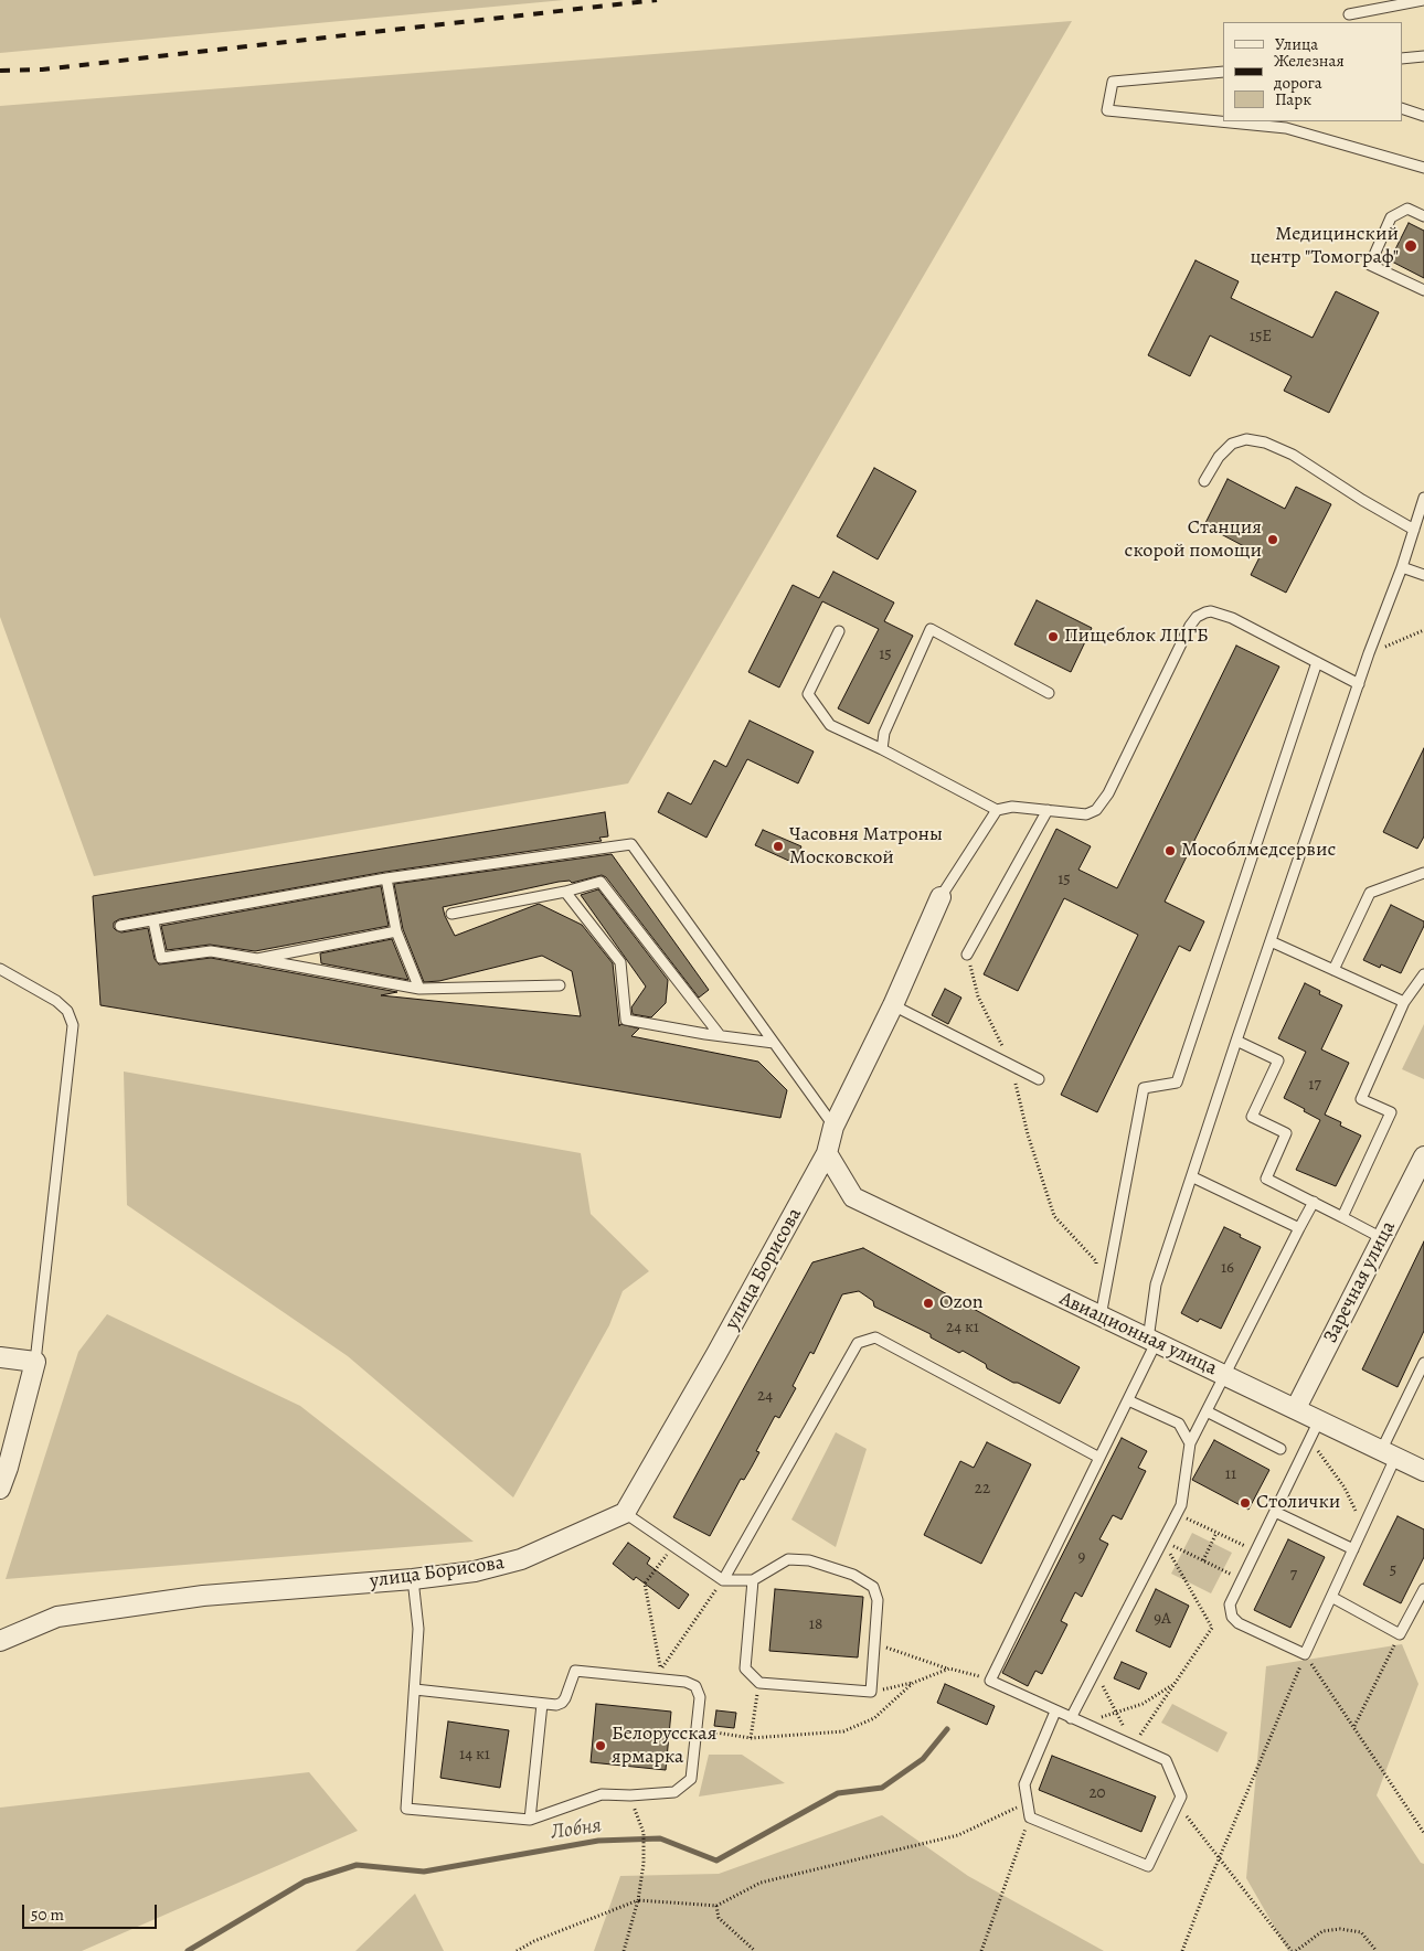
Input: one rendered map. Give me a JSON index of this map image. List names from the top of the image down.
{
  "streets": {
    "street": ["улица Борисова", "Заречная улица", "Авиационная улица"]
  },
  "crossings": [
    ["улица Борисова", "Авиационная улица"],
    ["Заречная улица", "Авиационная улица"]
  ],
  "water": ["Лобня"],
  "places": [
    "Медицинский центр \"Томограф\"",
    "Станция скорой помощи",
    "Пищеблок ЛЦГБ",
    "Часовня Матроны Московской",
    "Мособлмедсервис",
    "Ozon",
    "Столички",
    "Белорусская ярмарка"
  ],
  "house_numbers": [
    "15Е",
    "15",
    "15",
    "17",
    "16",
    "24 к1",
    "24",
    "11",
    "22",
    "9",
    "5",
    "7",
    "9А",
    "18",
    "14 к1",
    "20"
  ],
  "legend": ["Улица", "Железная дорога", "Парк"],
  "scale_bar": "50 m"
}
